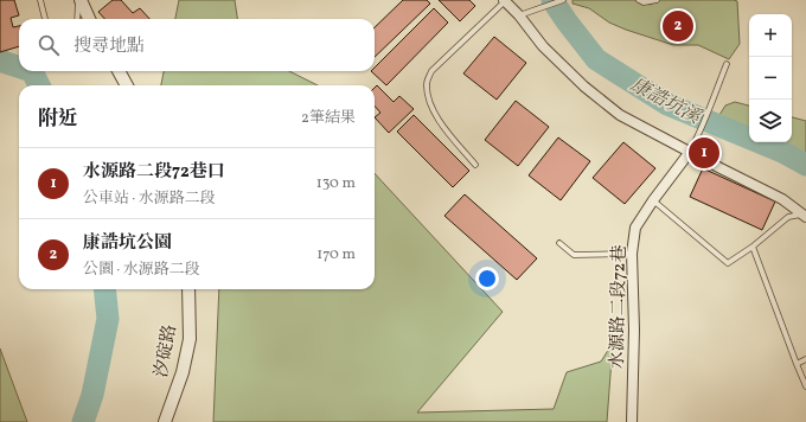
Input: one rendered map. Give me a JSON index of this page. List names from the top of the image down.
{
  "streets": {
    "street": ["水源路二段72巷", "汐碇路"]
  },
  "water": ["康誥坑溪"],
  "page": {
    "pins": ["2", "1"],
    "map_buttons": ["+", "−"],
    "search": "搜尋地點",
    "heading": ["附近", "2筆結果"],
    "list": [
      {
        "mark": "1",
        "name": "水源路二段72巷口",
        "note": "公車站 · 水源路二段",
        "value": "130 m"
      },
      {
        "mark": "2",
        "name": "康誥坑公園",
        "note": "公園 · 水源路二段",
        "value": "170 m"
      }
    ]
  }
}
